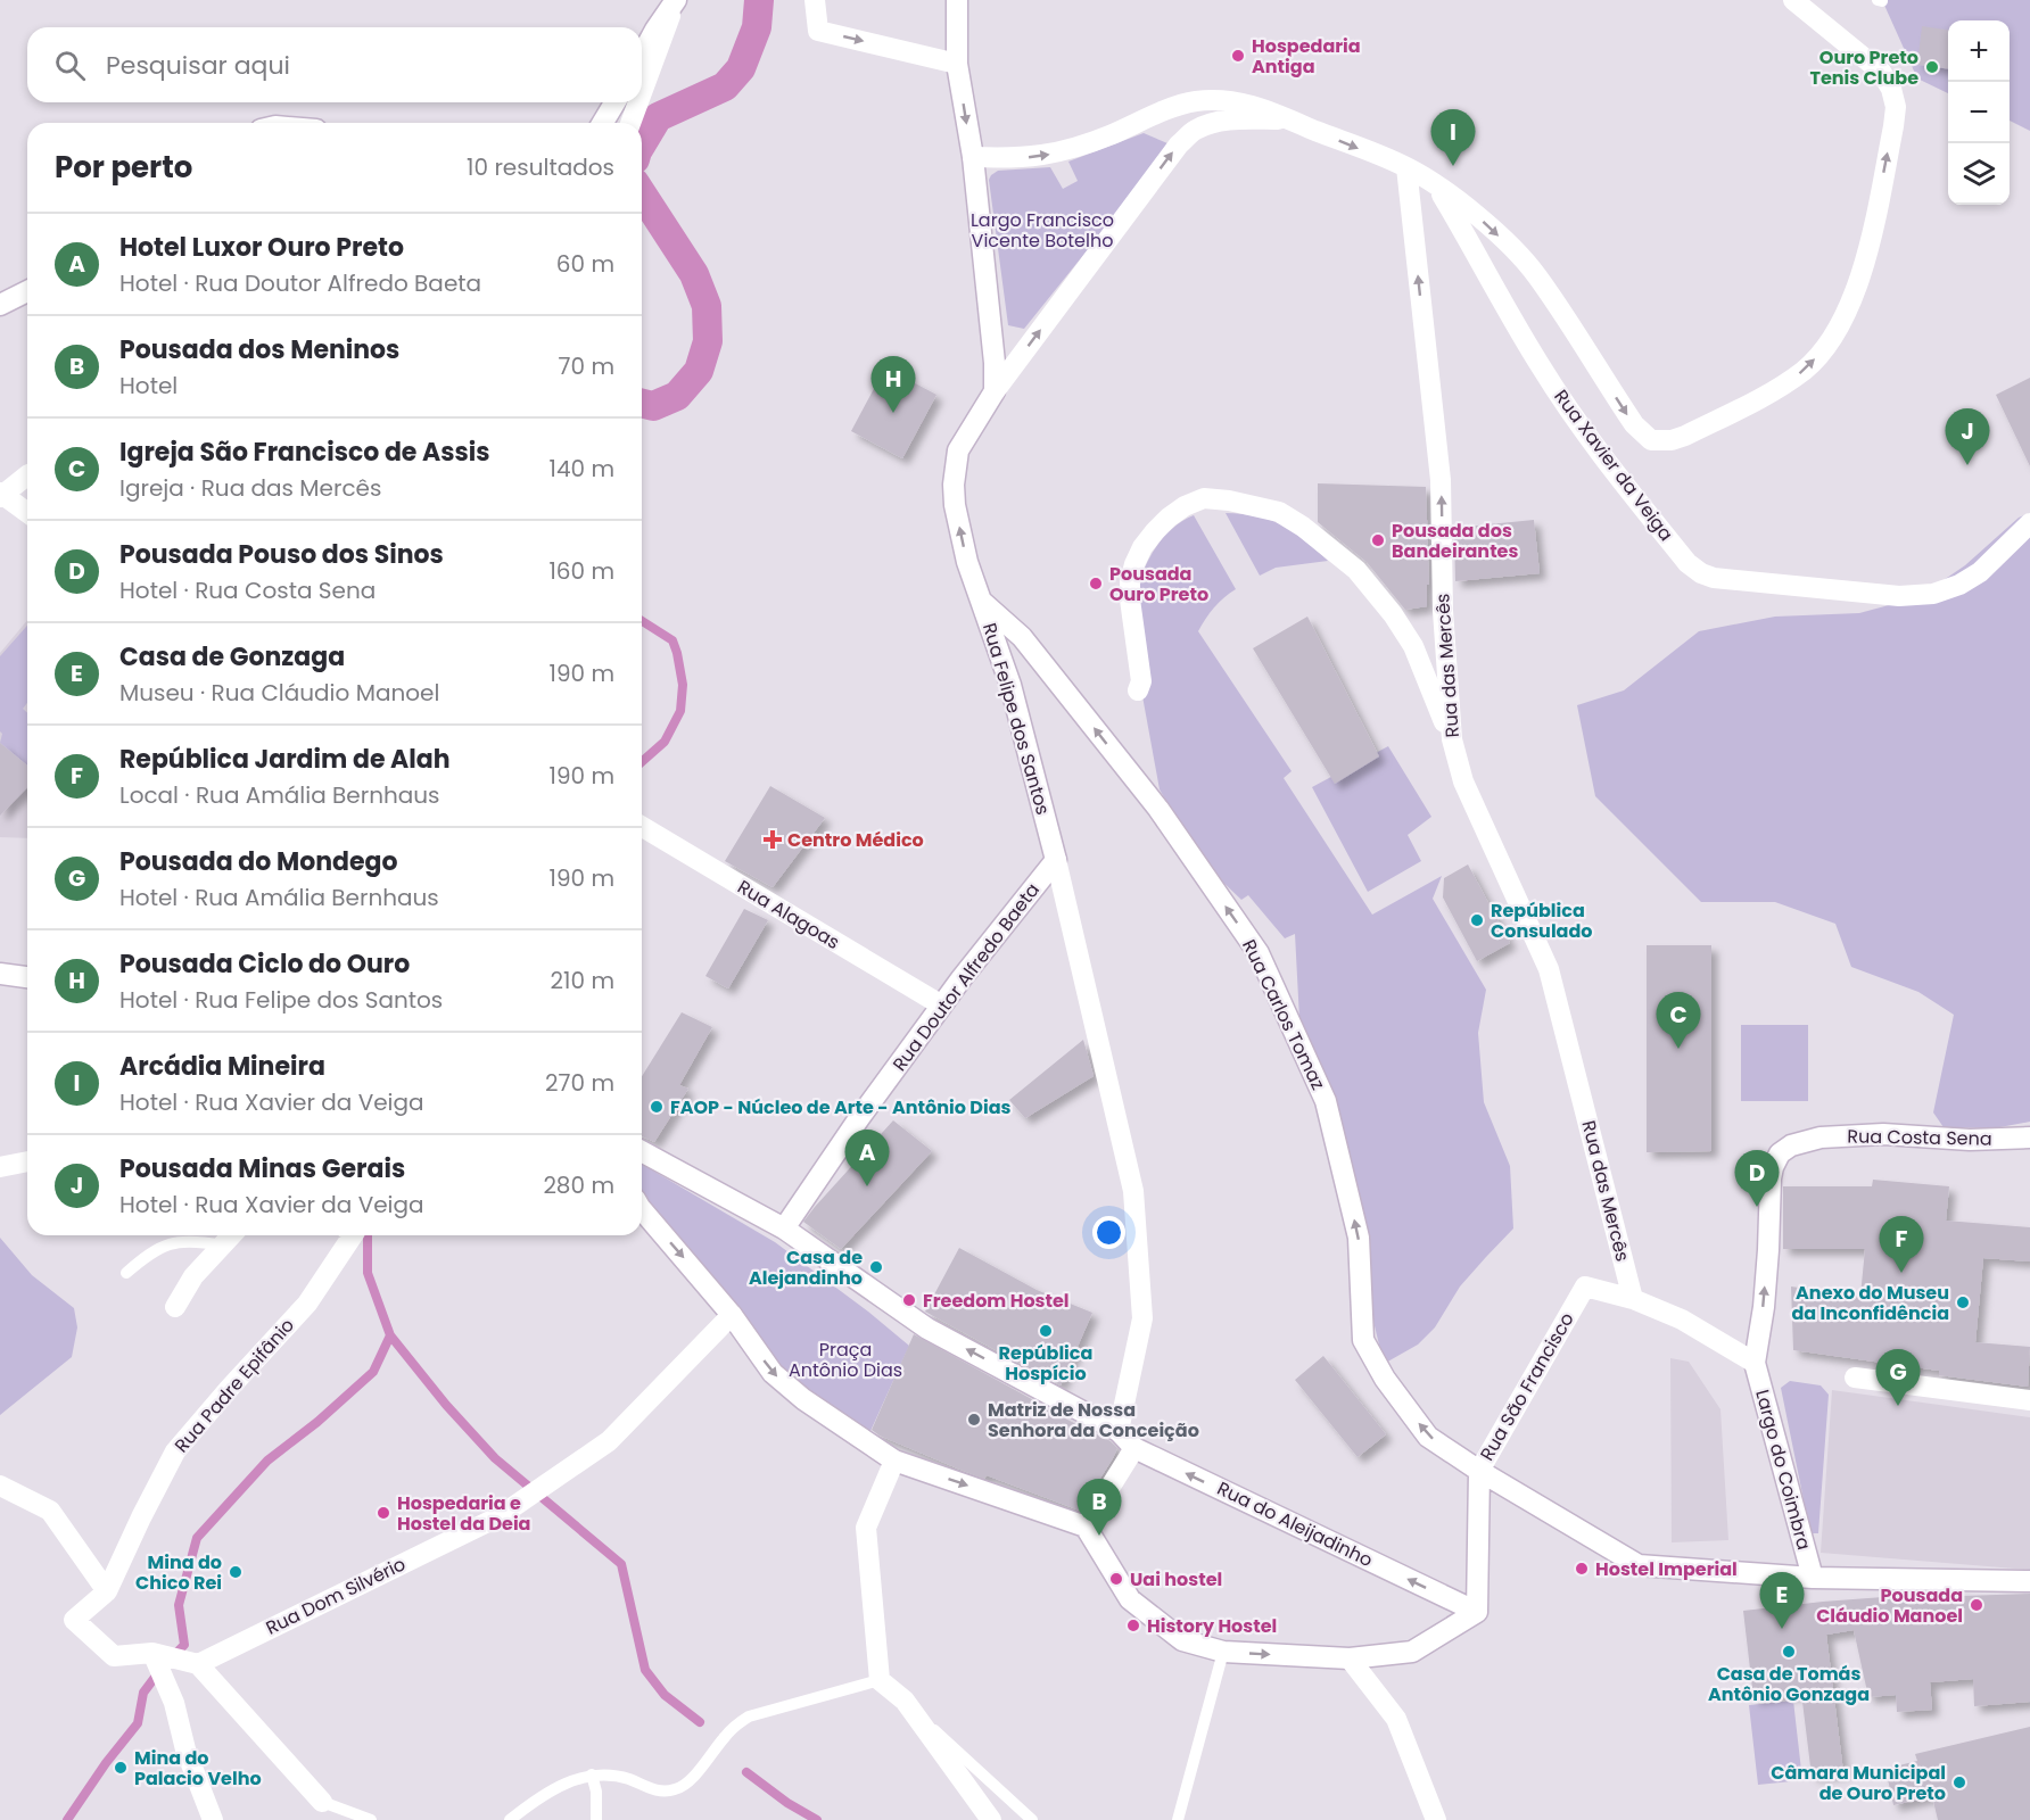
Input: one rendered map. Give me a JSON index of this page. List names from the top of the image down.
{
  "streets": {
    "street": [
      "Rua Xavier da Veiga",
      "Rua das Mercês",
      "Rua Felipe dos Santos",
      "Rua Alagoas",
      "Rua Doutor Alfredo Baeta",
      "Rua Carlos Tomaz",
      "Rua Costa Sena",
      "Rua Padre Epifânio",
      "Rua São Francisco",
      "Largo do Coimbra",
      "Rua do Aleijadinho",
      "Rua Dom Silvério"
    ]
  },
  "crossings": [
    ["Rua Xavier da Veiga", "Rua das Mercês"],
    ["Rua Xavier da Veiga", "Rua Felipe dos Santos"],
    ["Rua das Mercês", "Rua São Francisco"],
    ["Rua Felipe dos Santos", "Rua Doutor Alfredo Baeta"],
    ["Rua Felipe dos Santos", "Rua Carlos Tomaz"],
    ["Rua Felipe dos Santos", "Rua do Aleijadinho"],
    ["Rua Alagoas", "Rua Doutor Alfredo Baeta"],
    ["Rua Doutor Alfredo Baeta", "Rua do Aleijadinho"],
    ["Rua Carlos Tomaz", "Rua São Francisco"],
    ["Rua Carlos Tomaz", "Largo do Coimbra"],
    ["Rua Costa Sena", "Largo do Coimbra"],
    ["Rua São Francisco", "Rua do Aleijadinho"]
  ],
  "one_way": ["Rua das Mercês", "Rua Felipe dos Santos", "Rua Carlos Tomaz"],
  "parks": ["Largo Francisco Vicente Botelho", "Praça Antônio Dias"],
  "places": {
    "other": [
      "Hospedaria Antiga",
      "Ouro Preto Tenis Clube",
      "Pousada dos Bandeirantes",
      "Pousada Ouro Preto",
      "República Consulado",
      "FAOP - Núcleo de Arte - Antônio Dias",
      "Casa de Alejandinho",
      "Freedom Hostel",
      "Anexo do Museu da Inconfidência",
      "República Hospício",
      "Matriz de Nossa Senhora da Conceição",
      "Hospedaria e Hostel da Deia",
      "Hostel Imperial",
      "Mina do Chico Rei",
      "Uai hostel",
      "Pousada Cláudio Manoel",
      "History Hostel",
      "Casa de Tomás Antônio Gonzaga",
      "Mina do Palacio Velho",
      "Câmara Municipal de Ouro Preto"
    ],
    "health": ["Centro Médico"]
  },
  "page": {
    "map_buttons": ["+", "−"],
    "search": "Pesquisar aqui",
    "pins": [
      "I",
      "H",
      "J",
      "C",
      "A",
      "D",
      "F",
      "G",
      "B",
      "E"
    ],
    "heading": ["Por perto", "10 resultados"],
    "list": [
      {
        "mark": "A",
        "name": "Hotel Luxor Ouro Preto",
        "note": "Hotel · Rua Doutor Alfredo Baeta",
        "value": "60 m"
      },
      {
        "mark": "B",
        "name": "Pousada dos Meninos",
        "note": "Hotel",
        "value": "70 m"
      },
      {
        "mark": "C",
        "name": "Igreja São Francisco de Assis",
        "note": "Igreja · Rua das Mercês",
        "value": "140 m"
      },
      {
        "mark": "D",
        "name": "Pousada Pouso dos Sinos",
        "note": "Hotel · Rua Costa Sena",
        "value": "160 m"
      },
      {
        "mark": "E",
        "name": "Casa de Gonzaga",
        "note": "Museu · Rua Cláudio Manoel",
        "value": "190 m"
      },
      {
        "mark": "F",
        "name": "República Jardim de Alah",
        "note": "Local · Rua Amália Bernhaus",
        "value": "190 m"
      },
      {
        "mark": "G",
        "name": "Pousada do Mondego",
        "note": "Hotel · Rua Amália Bernhaus",
        "value": "190 m"
      },
      {
        "mark": "H",
        "name": "Pousada Ciclo do Ouro",
        "note": "Hotel · Rua Felipe dos Santos",
        "value": "210 m"
      },
      {
        "mark": "I",
        "name": "Arcádia Mineira",
        "note": "Hotel · Rua Xavier da Veiga",
        "value": "270 m"
      },
      {
        "mark": "J",
        "name": "Pousada Minas Gerais",
        "note": "Hotel · Rua Xavier da Veiga",
        "value": "280 m"
      }
    ]
  }
}
